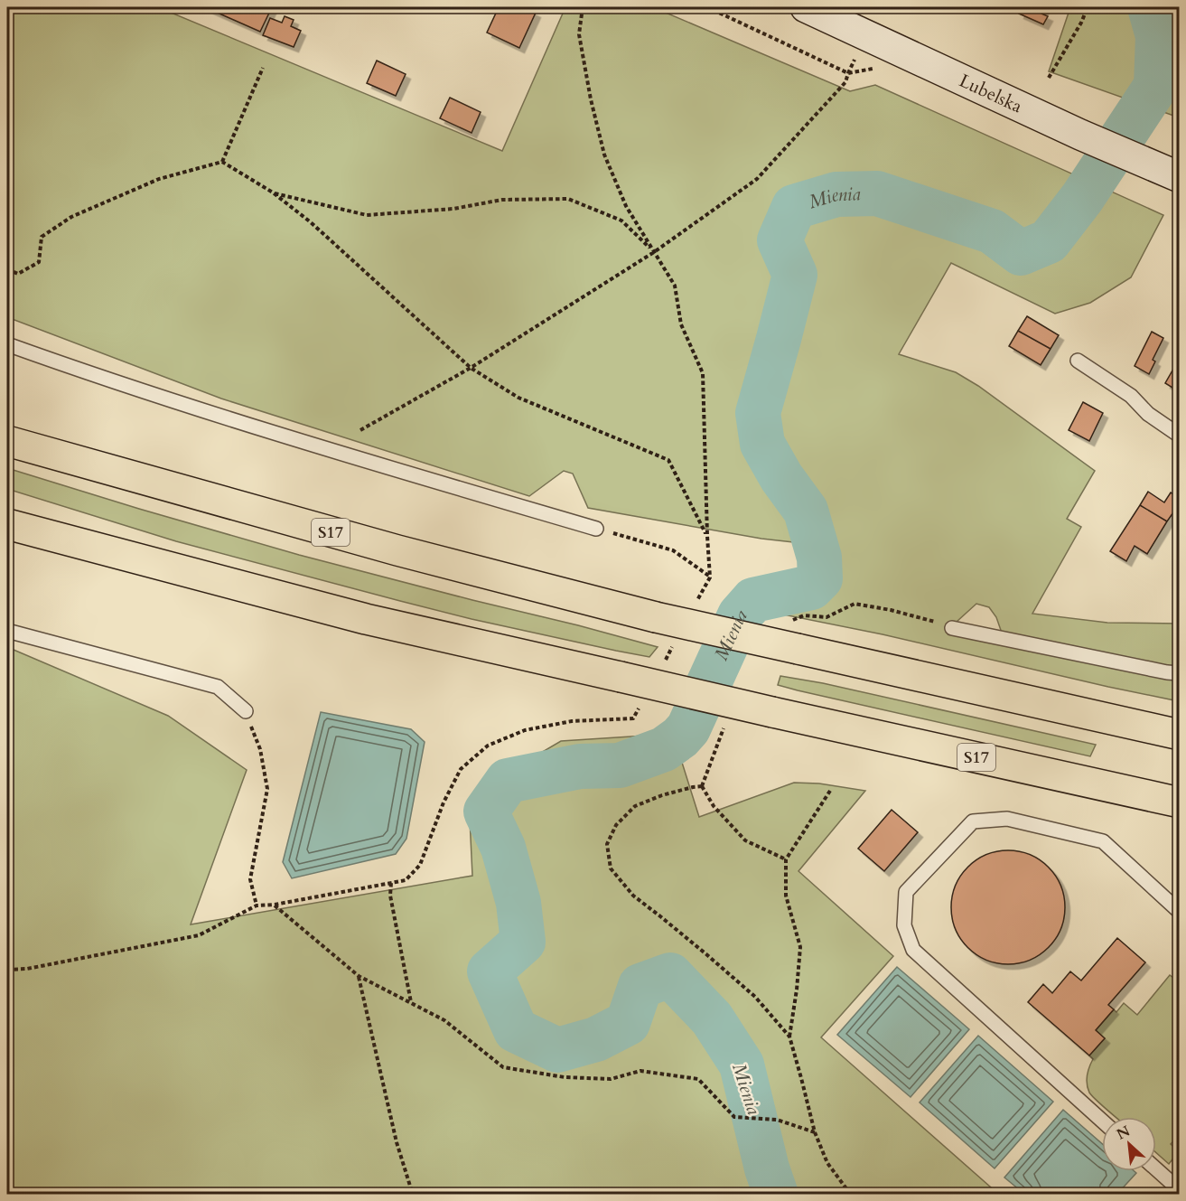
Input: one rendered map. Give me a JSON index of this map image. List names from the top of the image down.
{
  "streets": {
    "highway": ["S17"],
    "main road": ["Lubelska"]
  },
  "water": ["Mienia"],
  "north": "top left"
}
